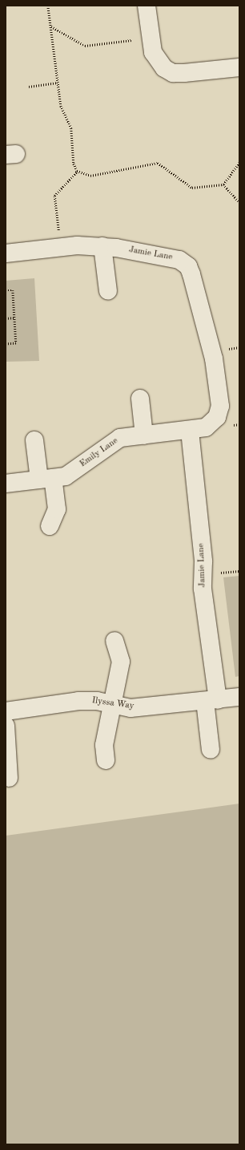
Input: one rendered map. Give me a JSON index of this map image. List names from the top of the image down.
{
  "streets": {
    "street": ["Jamie Lane", "Emily Lane", "Ilyssa Way"]
  },
  "crossings": [
    ["Jamie Lane", "Emily Lane"],
    ["Jamie Lane", "Ilyssa Way"]
  ]
}
